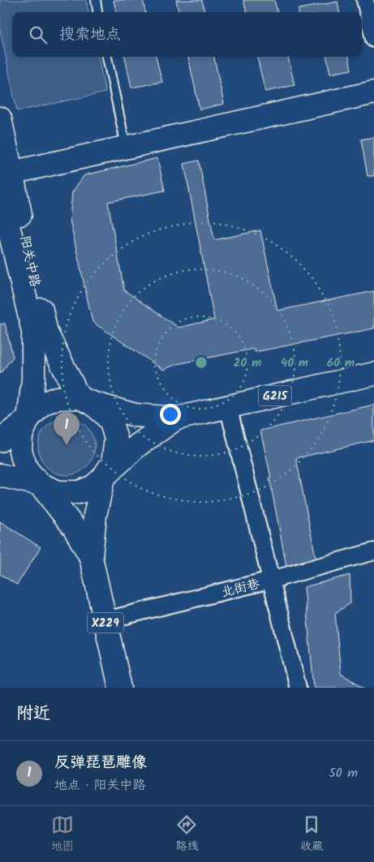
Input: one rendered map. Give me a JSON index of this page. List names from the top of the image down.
{
  "streets": {
    "main road": ["阳关中路", "G215", "X229"],
    "street": ["北街巷"]
  },
  "crossings": [
    ["阳关中路", "G215"],
    ["阳关中路", "X229"],
    ["G215", "X229"],
    ["北街巷", "X229"]
  ],
  "page": {
    "search": "搜索地点",
    "pins": "1",
    "heading": "附近",
    "list": [
      {
        "mark": "1",
        "name": "反弹琵琶雕像",
        "note": "地点 · 阳关中路",
        "value": "50 m"
      }
    ],
    "nav": ["地图", "路线", "收藏"]
  },
  "rings": ["20 m", "40 m", "60 m"]
}
